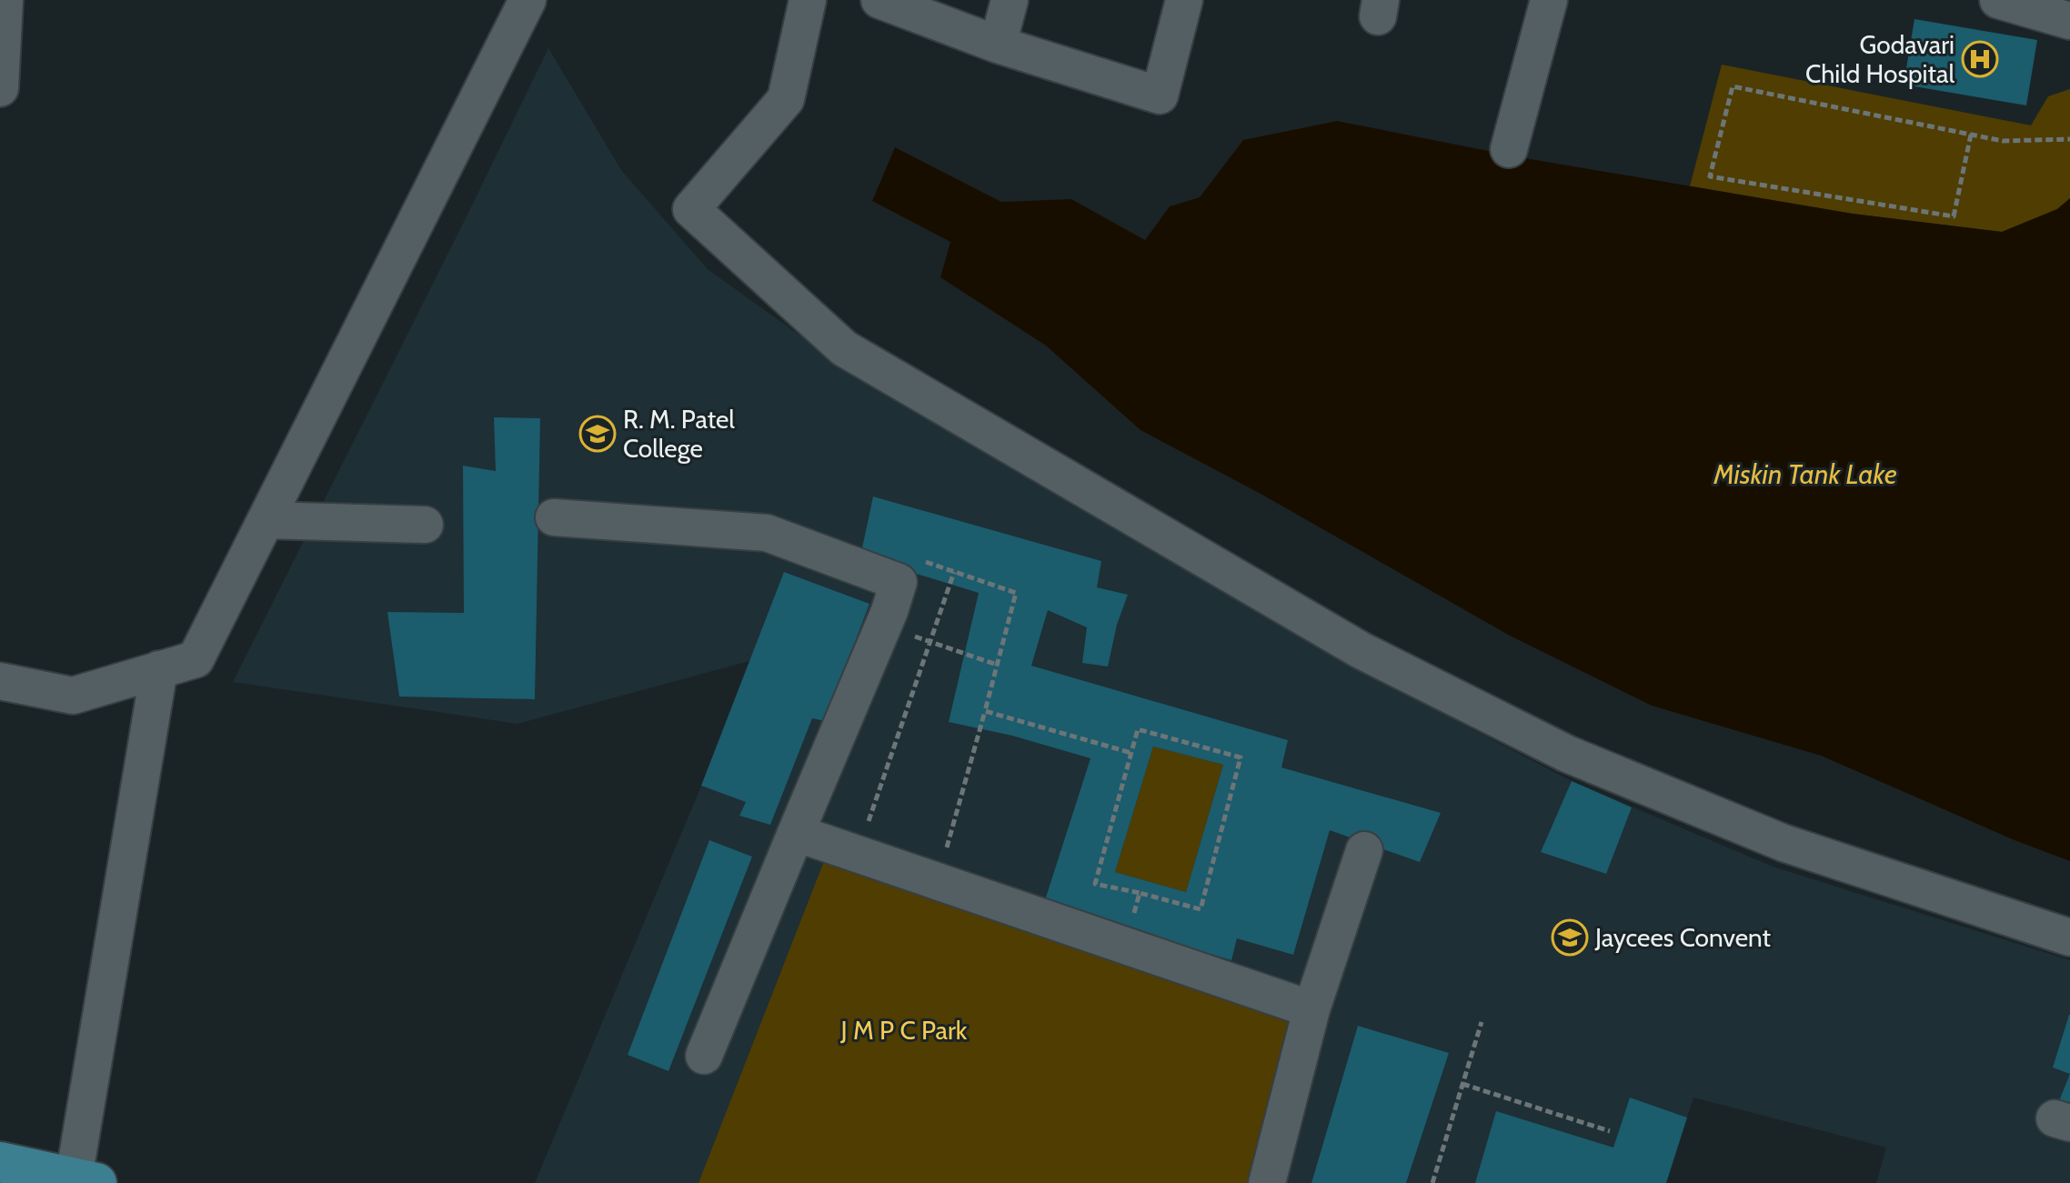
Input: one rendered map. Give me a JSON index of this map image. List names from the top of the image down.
{
  "water": ["Miskin Tank Lake"],
  "parks": ["J M P C Park"],
  "places": {
    "hospital": ["Godavari Child Hospital"],
    "school or university": ["R. M. Patel College", "Jaycees Convent"]
  }
}
